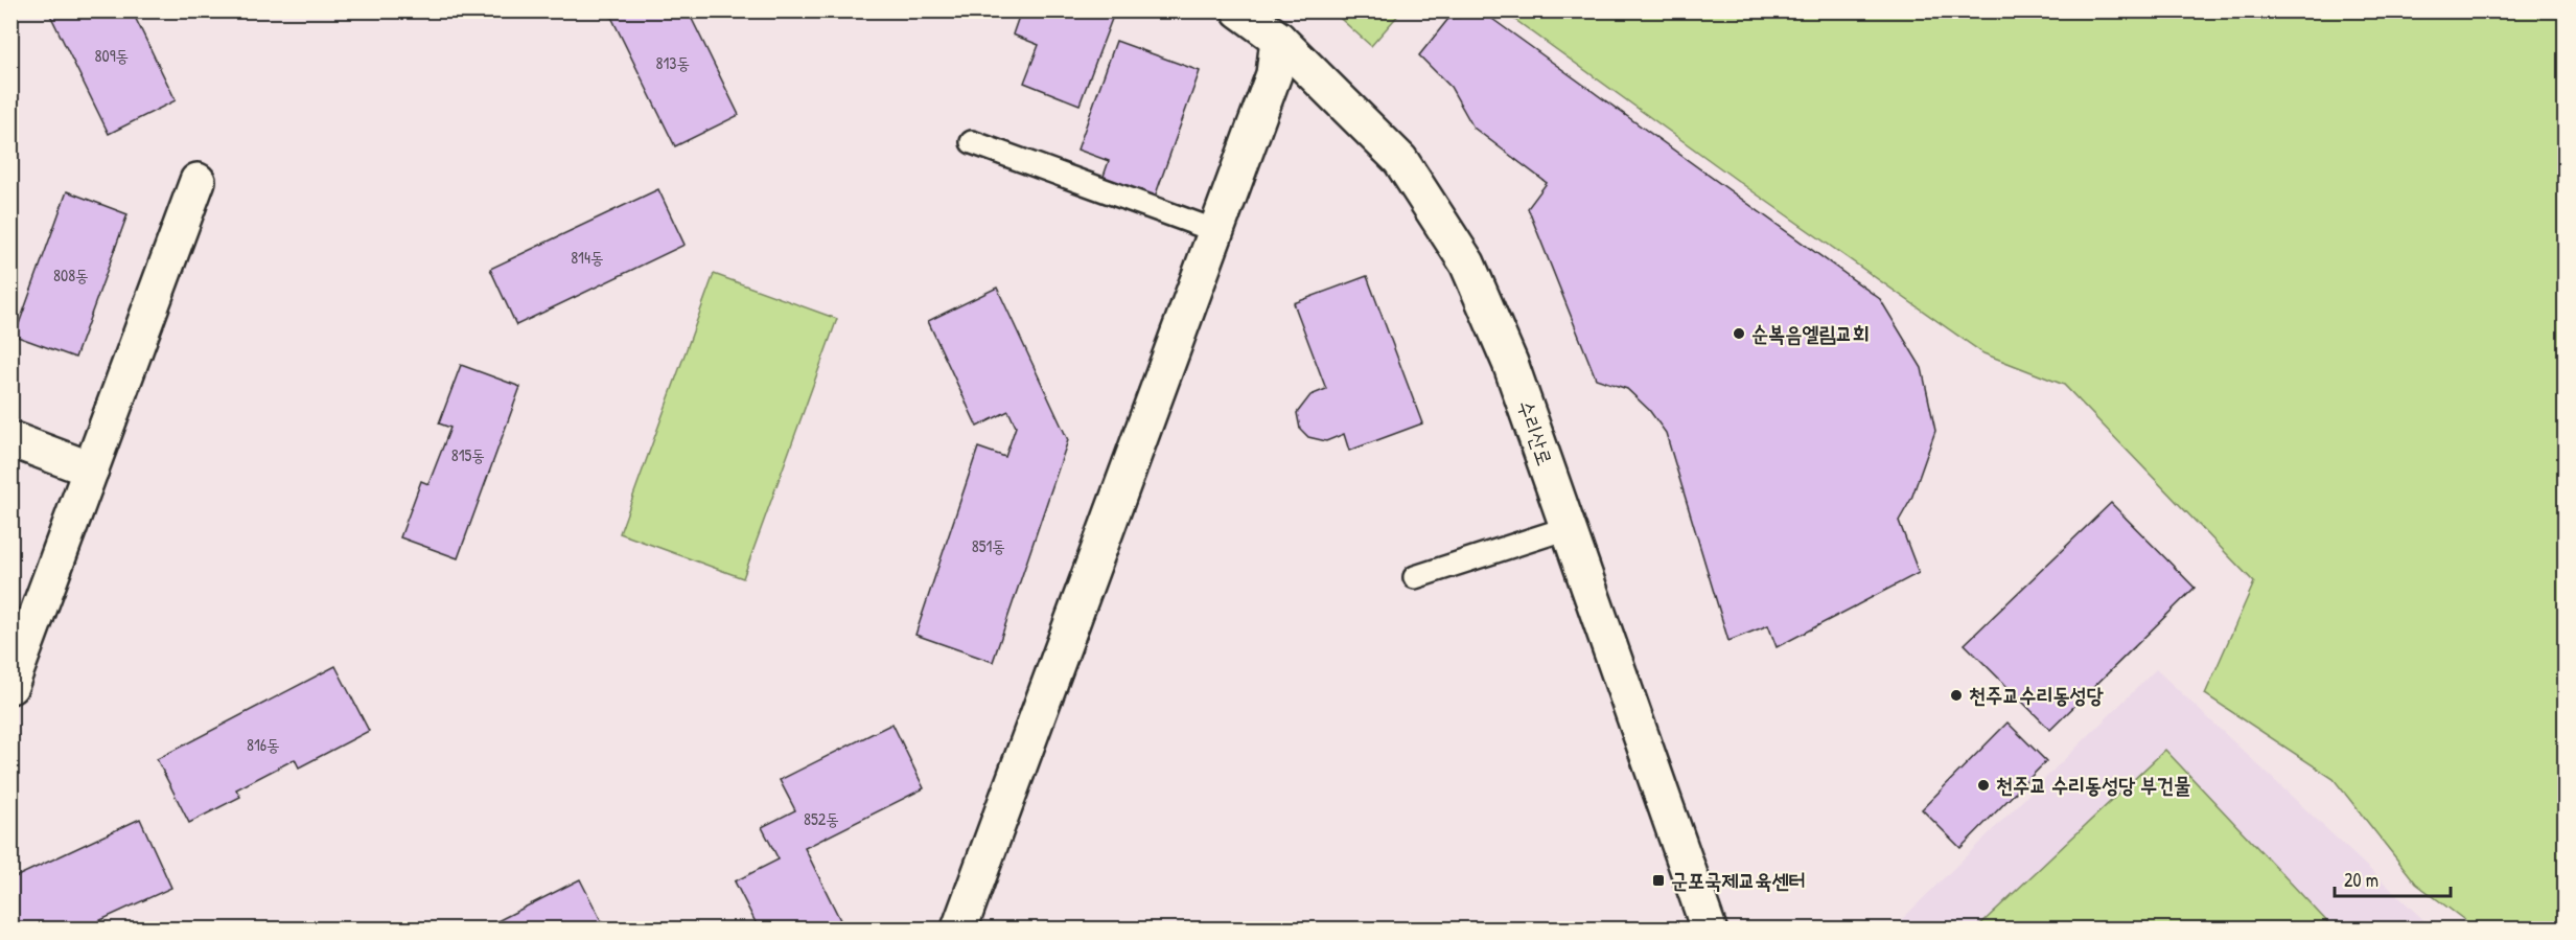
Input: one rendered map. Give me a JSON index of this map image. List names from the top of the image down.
{
  "streets": {
    "street": ["수리산로"]
  },
  "places": {
    "other": ["순복음엘림교회", "천주교수리동성당", "천주교 수리동성당 부건물"],
    "transit": ["군포국제교육센터"]
  },
  "house_numbers": [
    "809동",
    "813동",
    "814동",
    "808동",
    "815동",
    "851동",
    "816동",
    "852동"
  ],
  "scale_bar": "20 m"
}
